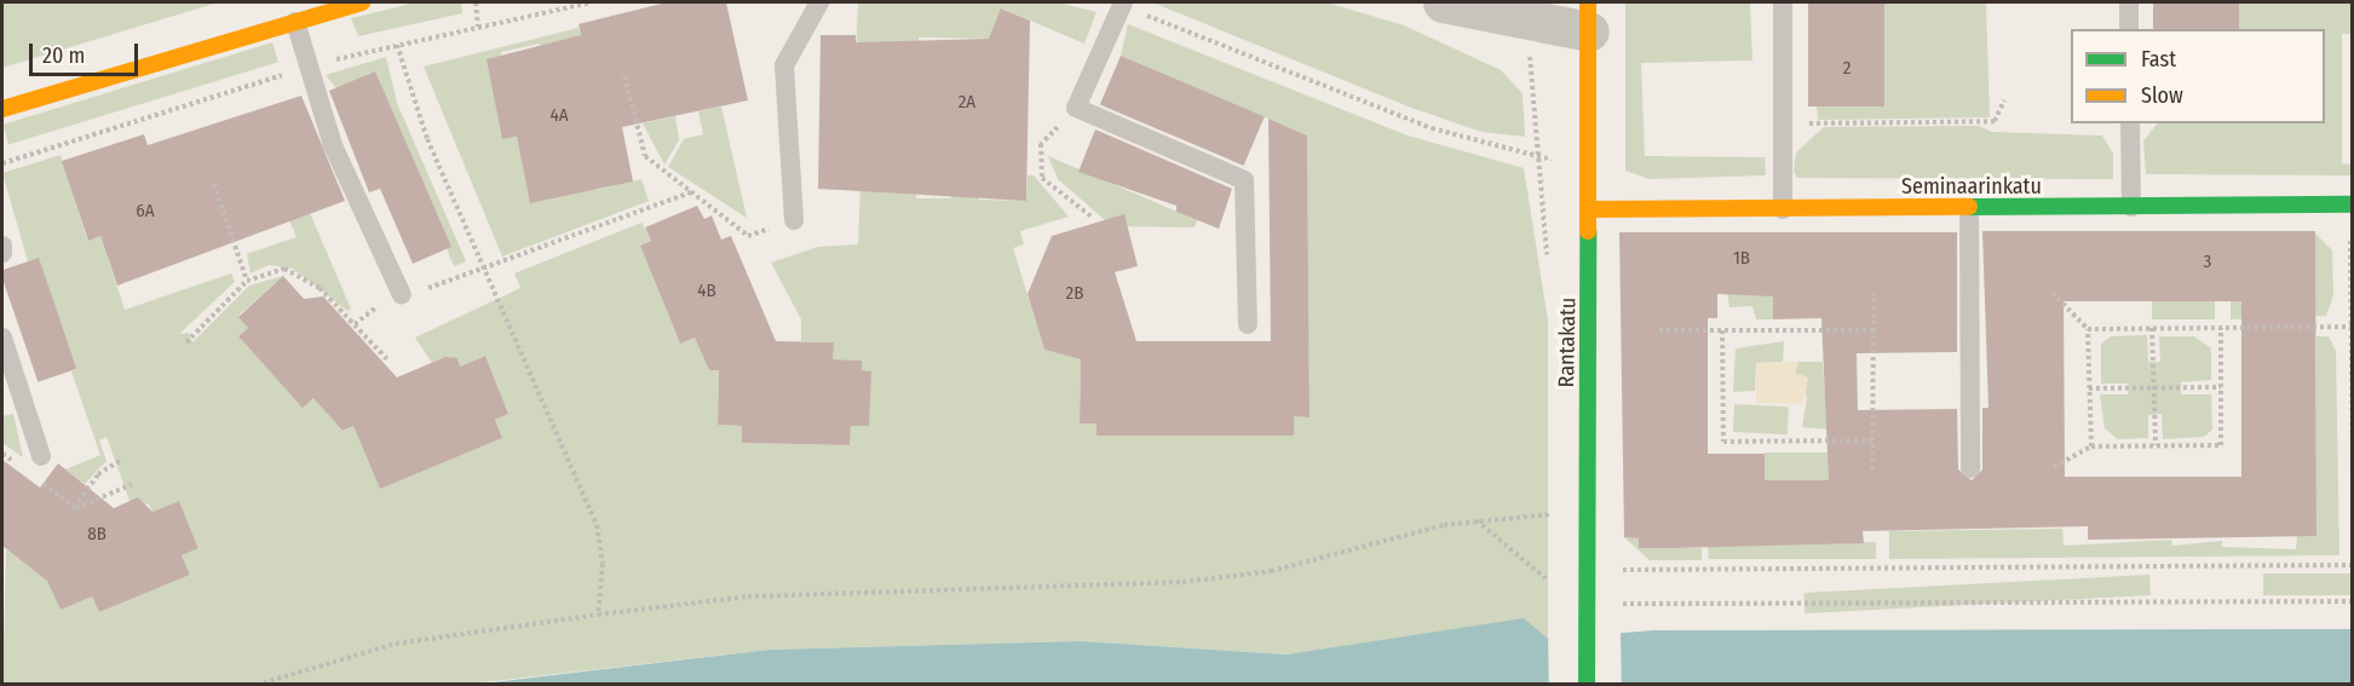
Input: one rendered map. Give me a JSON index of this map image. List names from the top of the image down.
{
  "streets": {
    "street": ["Seminaarinkatu", "Rantakatu"]
  },
  "crossings": [
    ["Seminaarinkatu", "Rantakatu"]
  ],
  "house_numbers": [
    "2",
    "2A",
    "4A",
    "6A",
    "1B",
    "3",
    "4B",
    "2B",
    "8B"
  ],
  "legend": ["Fast", "Slow"],
  "scale_bar": "20 m"
}
